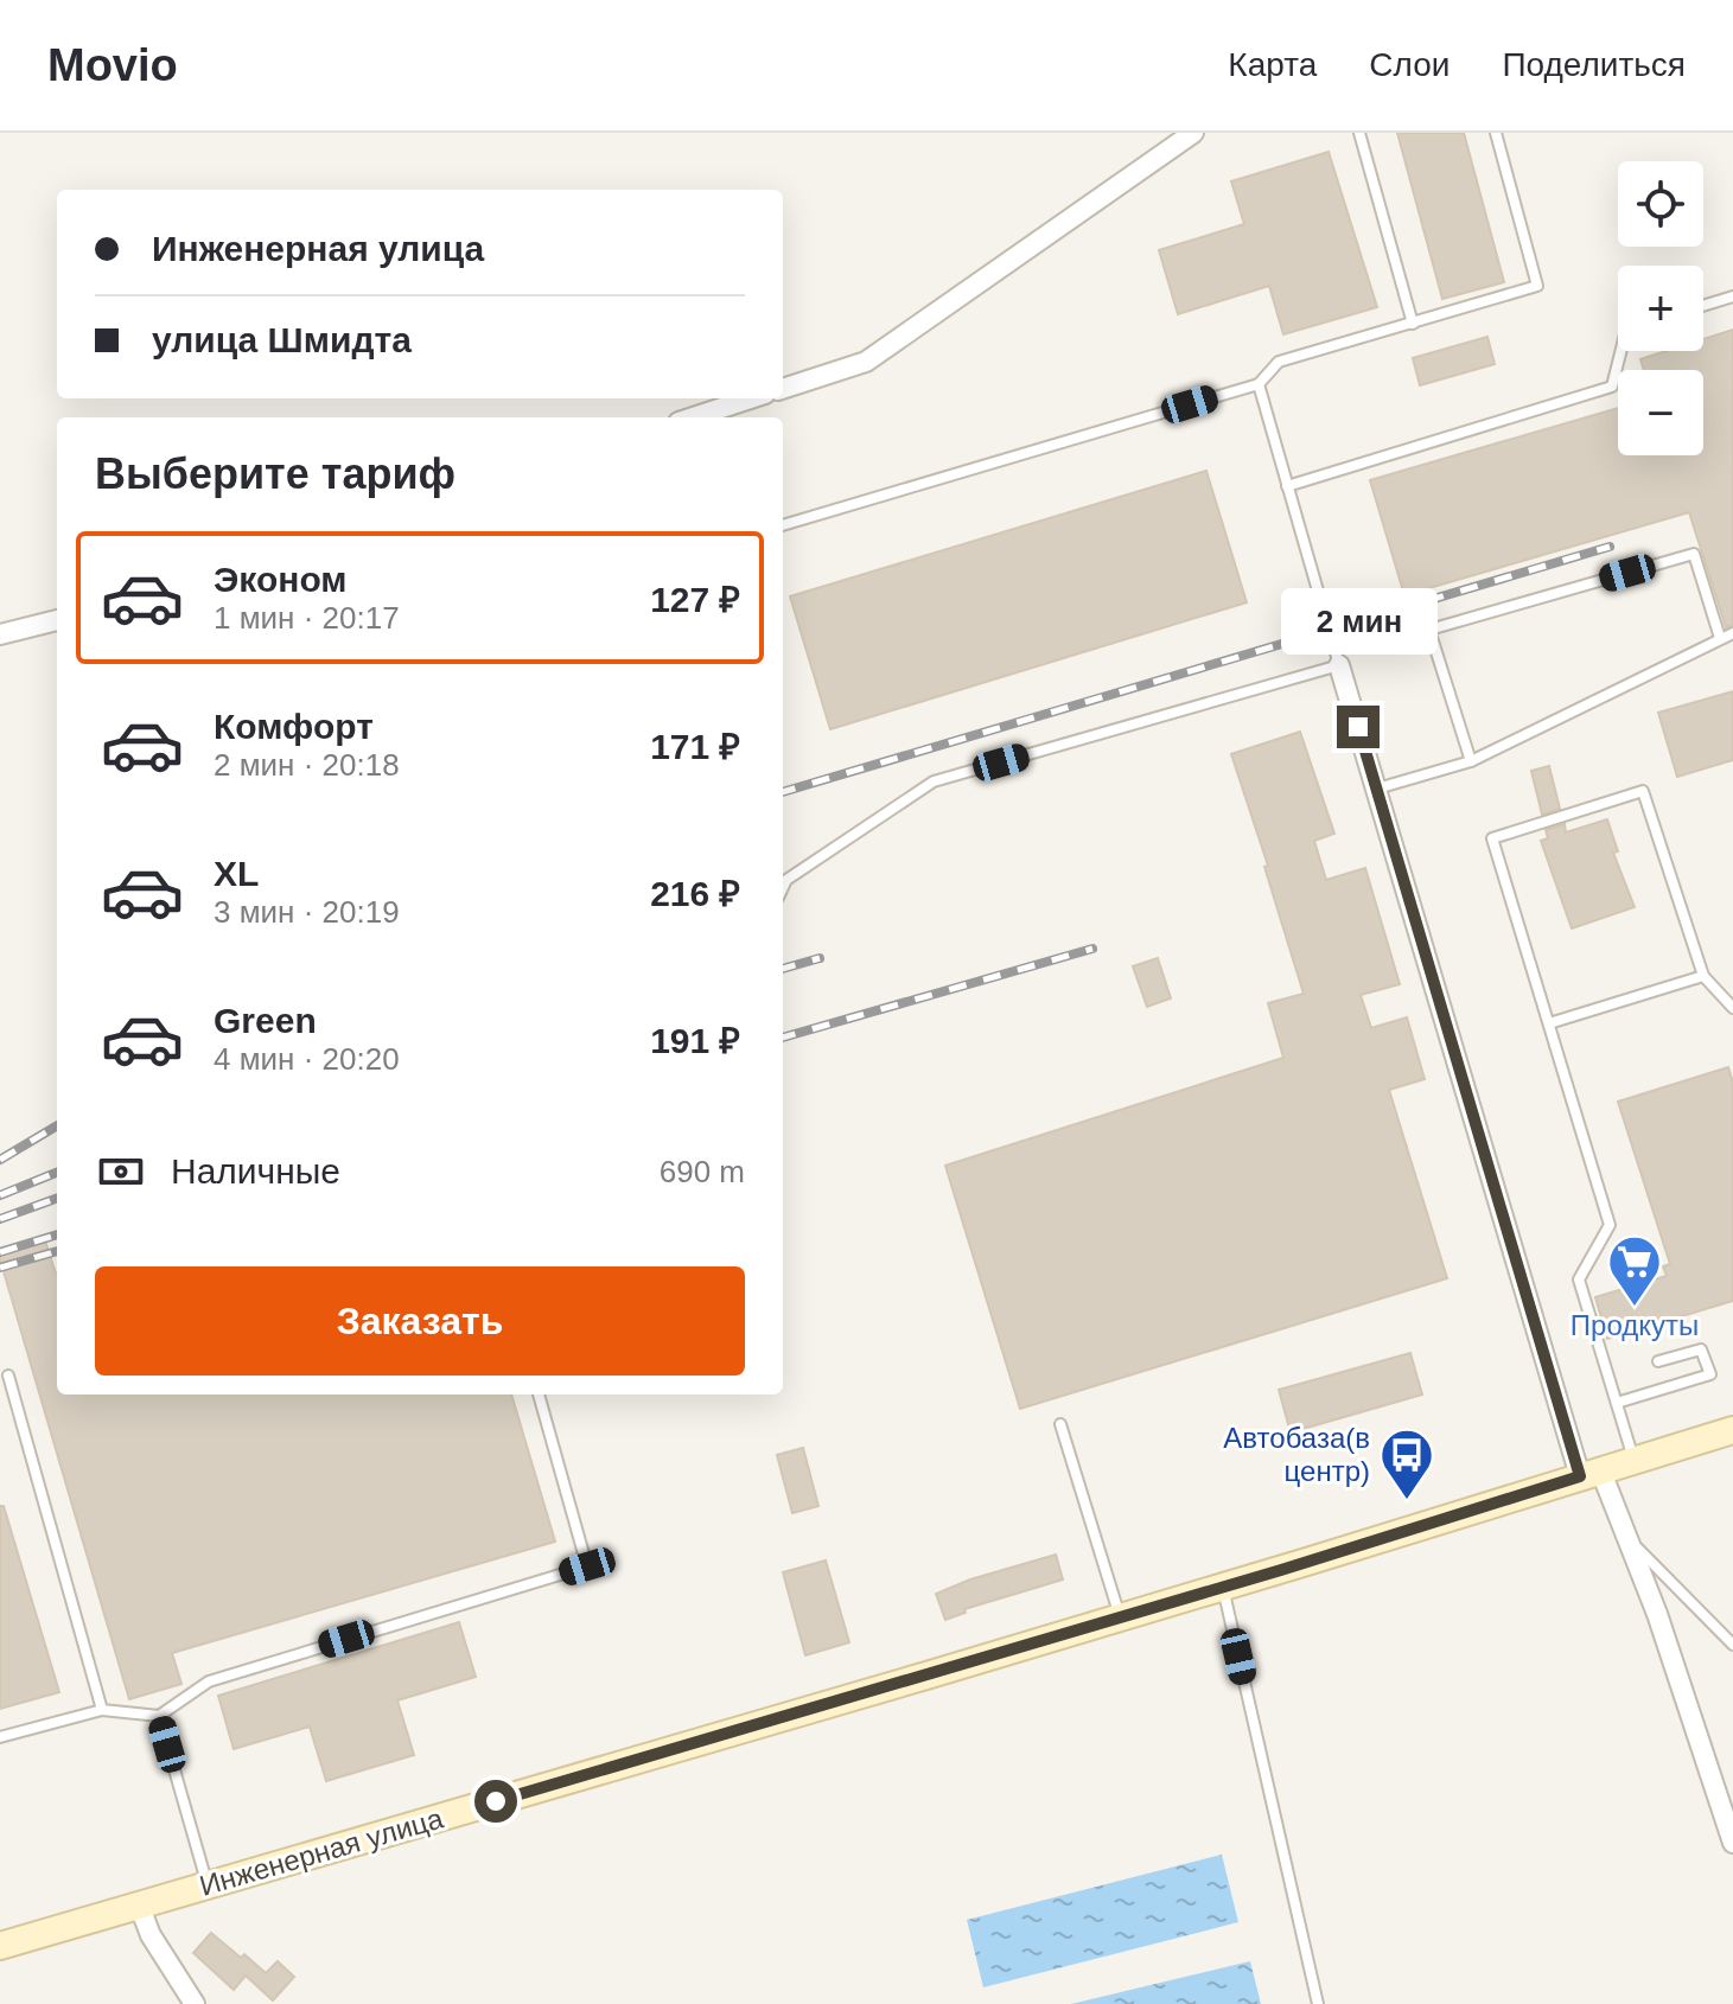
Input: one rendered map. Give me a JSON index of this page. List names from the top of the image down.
{
  "streets": {
    "street": ["Инженерная улица"]
  },
  "places": {
    "supermarket": ["Продкуты"],
    "bus stop": ["Автобаза(в центр)"]
  },
  "page": {
    "header": "Movio",
    "nav": ["Карта", "Слои", "Поделиться"],
    "map_buttons": ["+", "−"],
    "banner": ["Инженерная улица", "улица Шмидта"],
    "heading": "Выберите тариф",
    "list": [
      {
        "name": "Эконом",
        "note": "1 мин · 20:17",
        "value": "127 ₽"
      },
      {
        "name": "Комфорт",
        "note": "2 мин · 20:18",
        "value": "171 ₽"
      },
      {
        "name": "XL",
        "note": "3 мин · 20:19",
        "value": "216 ₽"
      },
      {
        "name": "Green",
        "note": "4 мин · 20:20",
        "value": "191 ₽"
      }
    ],
    "bubble": "2 мин",
    "pay": ["Наличные", "690 m"],
    "buttons": "Заказать"
  }
}
